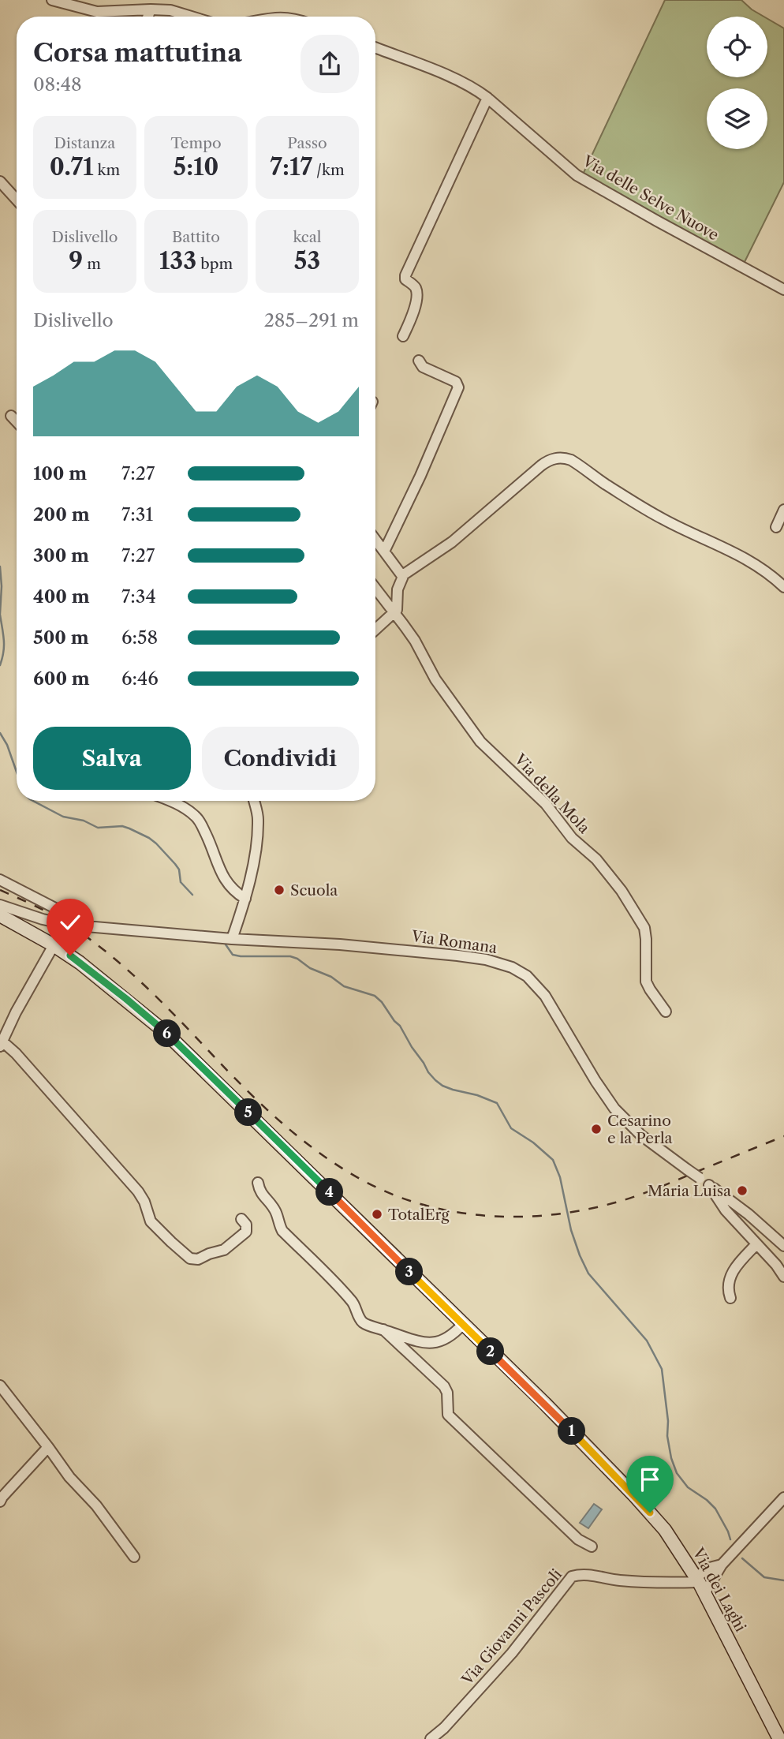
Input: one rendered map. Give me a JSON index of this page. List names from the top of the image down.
{
  "streets": {
    "main road": ["Via dei Laghi"],
    "street": [
      "Via delle Selve Nuove",
      "Via della Mola",
      "Via Romana",
      "Via Giovanni Pascoli"
    ]
  },
  "crossings": [
    ["Via dei Laghi", "Via Giovanni Pascoli"]
  ],
  "places": [
    "Scuola",
    "Cesarino e la Perla",
    "Maria Luisa",
    "TotalErg"
  ],
  "page": {
    "heading": ["Corsa mattutina", "08:48"],
    "stats": [
      ["Distanza", "0.71 km"],
      ["Tempo", "5:10"],
      ["Passo", "7:17 /km"],
      ["Dislivello", "9 m"],
      ["Battito", "133 bpm"],
      ["kcal", "53"]
    ],
    "chart": ["Dislivello", "285–291 m"],
    "list": [
      {
        "name": "100 m",
        "note": "7:27"
      },
      {
        "name": "200 m",
        "note": "7:31"
      },
      {
        "name": "300 m",
        "note": "7:27"
      },
      {
        "name": "400 m",
        "note": "7:34"
      },
      {
        "name": "500 m",
        "note": "6:58"
      },
      {
        "name": "600 m",
        "note": "6:46"
      }
    ],
    "buttons": ["Salva", "Condividi"],
    "pins": [
      "6",
      "5",
      "4",
      "3",
      "2",
      "1"
    ]
  }
}
